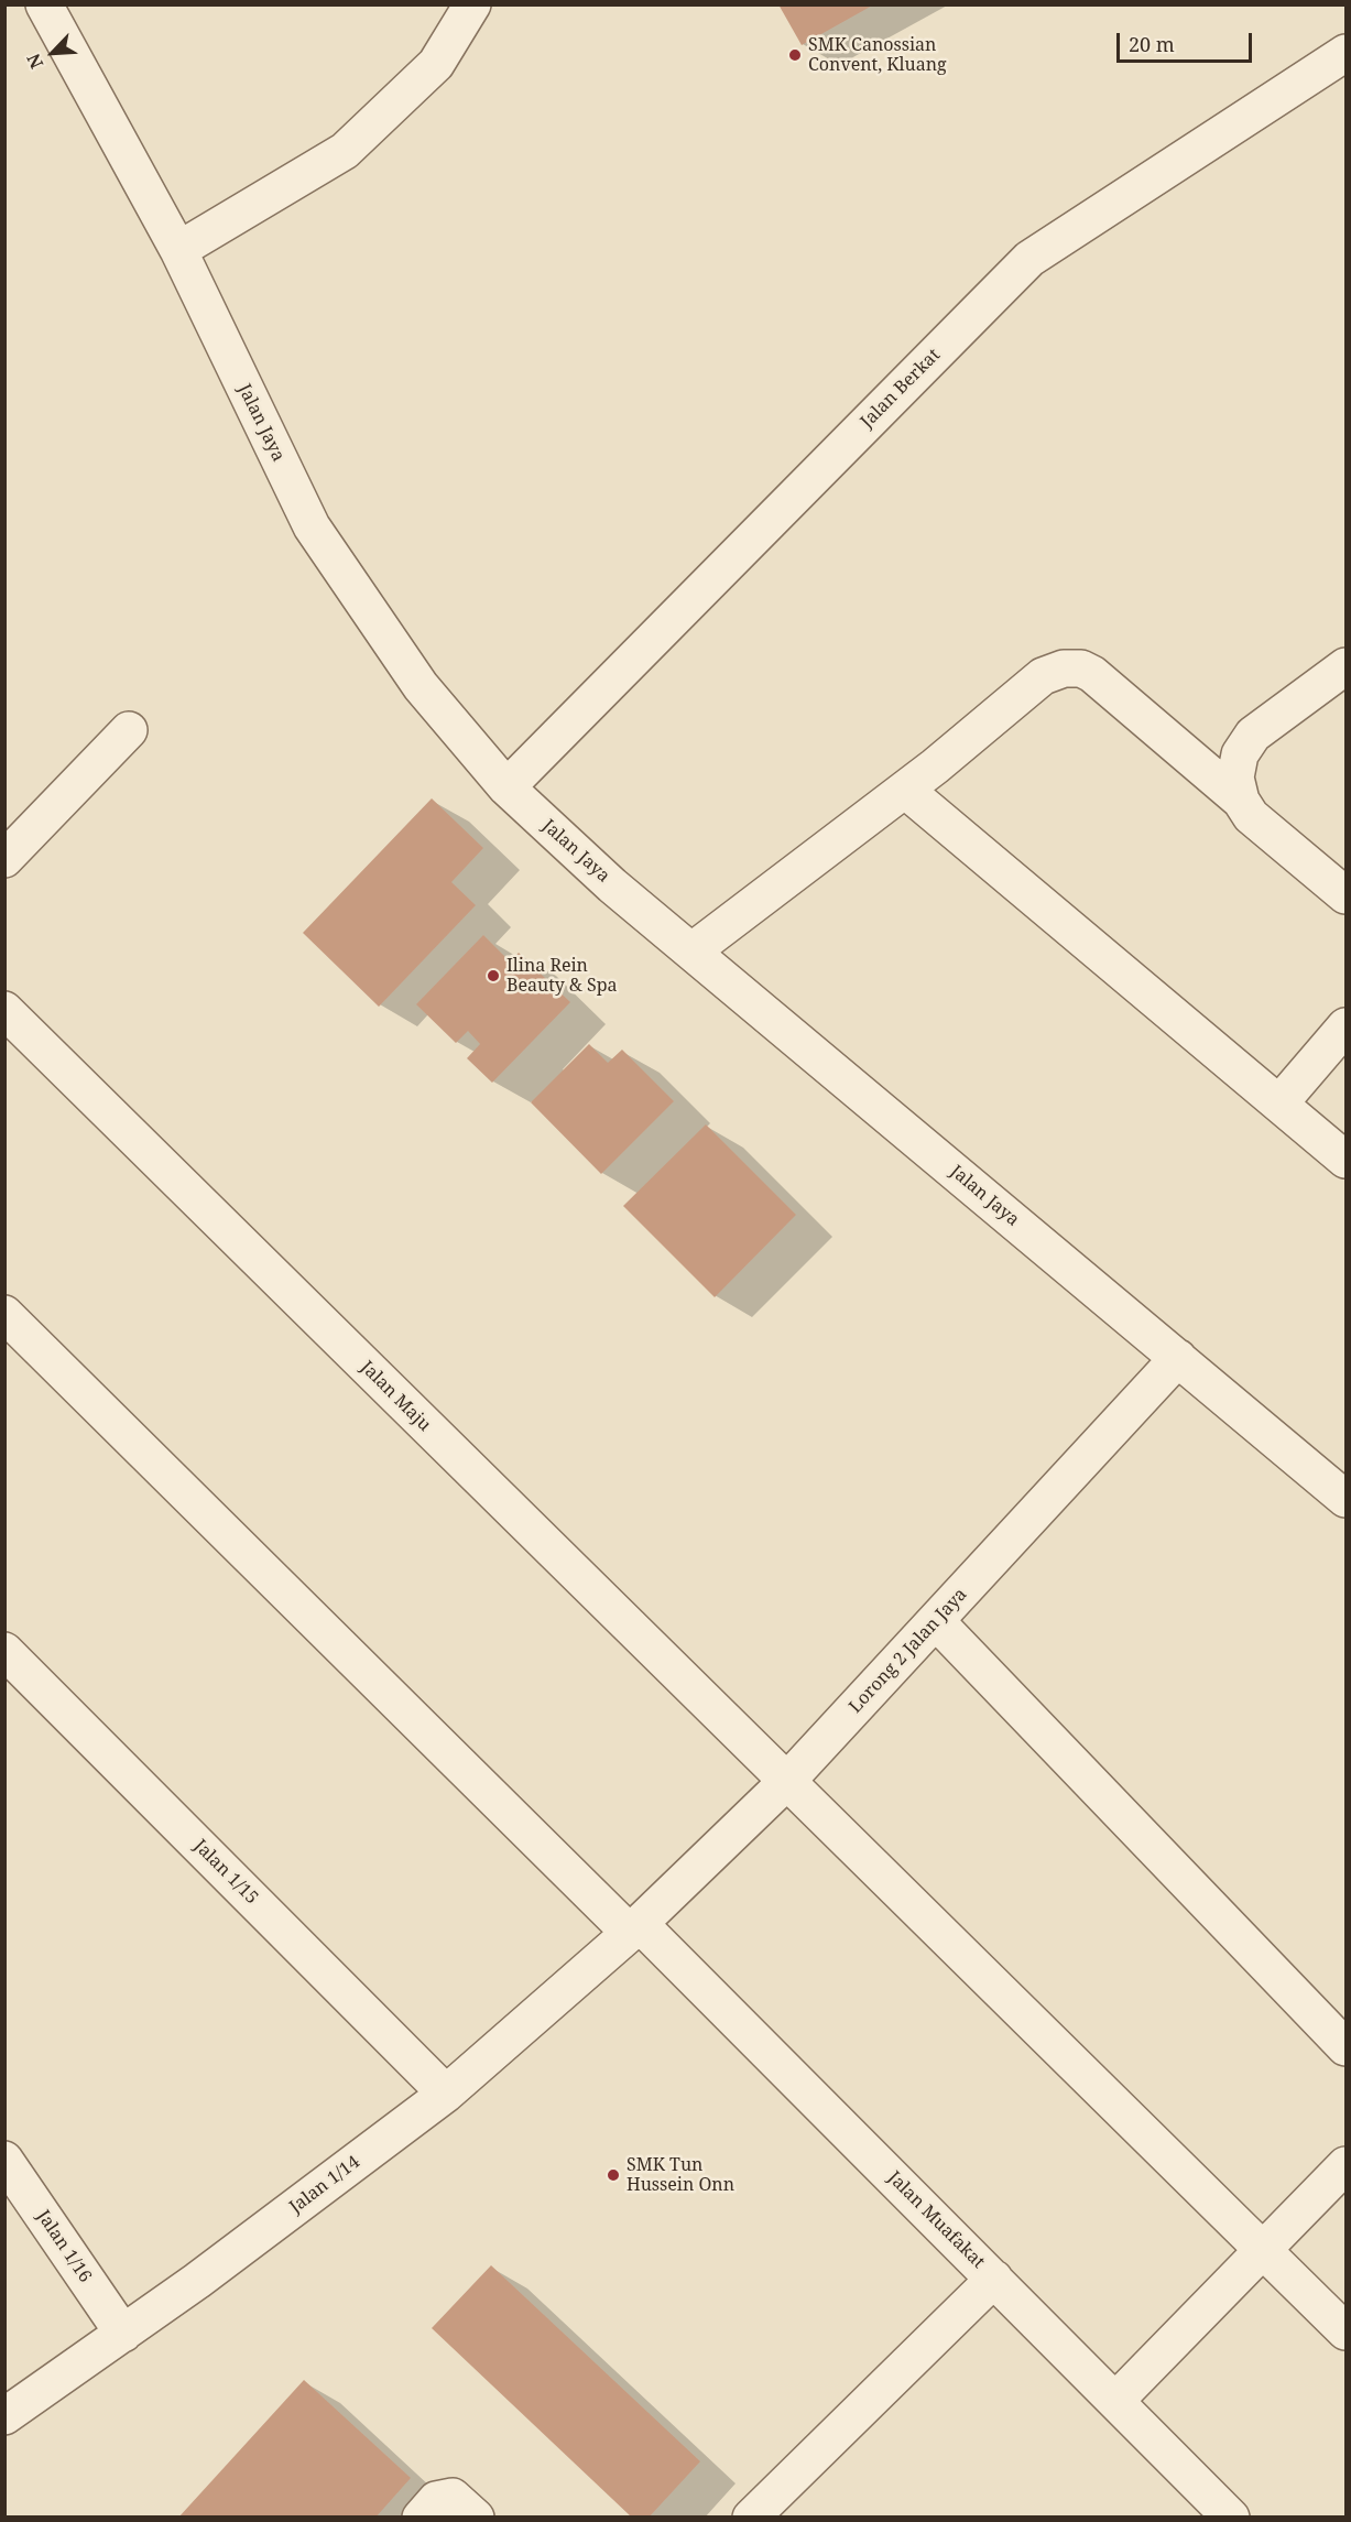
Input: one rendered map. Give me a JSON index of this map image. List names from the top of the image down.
{
  "streets": {
    "street": [
      "Jalan Berkat",
      "Jalan Jaya",
      "Jalan Maju",
      "Lorong 2 Jalan Jaya",
      "Jalan 1/15",
      "Jalan 1/14",
      "Jalan Muafakat",
      "Jalan 1/16"
    ]
  },
  "crossings": [
    ["Jalan Berkat", "Jalan Jaya"],
    ["Jalan Jaya", "Lorong 2 Jalan Jaya"],
    ["Jalan Maju", "Lorong 2 Jalan Jaya"],
    ["Lorong 2 Jalan Jaya", "Jalan 1/14"],
    ["Lorong 2 Jalan Jaya", "Jalan Muafakat"],
    ["Jalan 1/15", "Jalan 1/14"],
    ["Jalan 1/14", "Jalan Muafakat"],
    ["Jalan 1/14", "Jalan 1/16"]
  ],
  "places": ["SMK Canossian Convent, Kluang", "Ilina Rein Beauty & Spa", "SMK Tun Hussein Onn"],
  "scale_bar": "20 m",
  "north": "bottom left"
}
